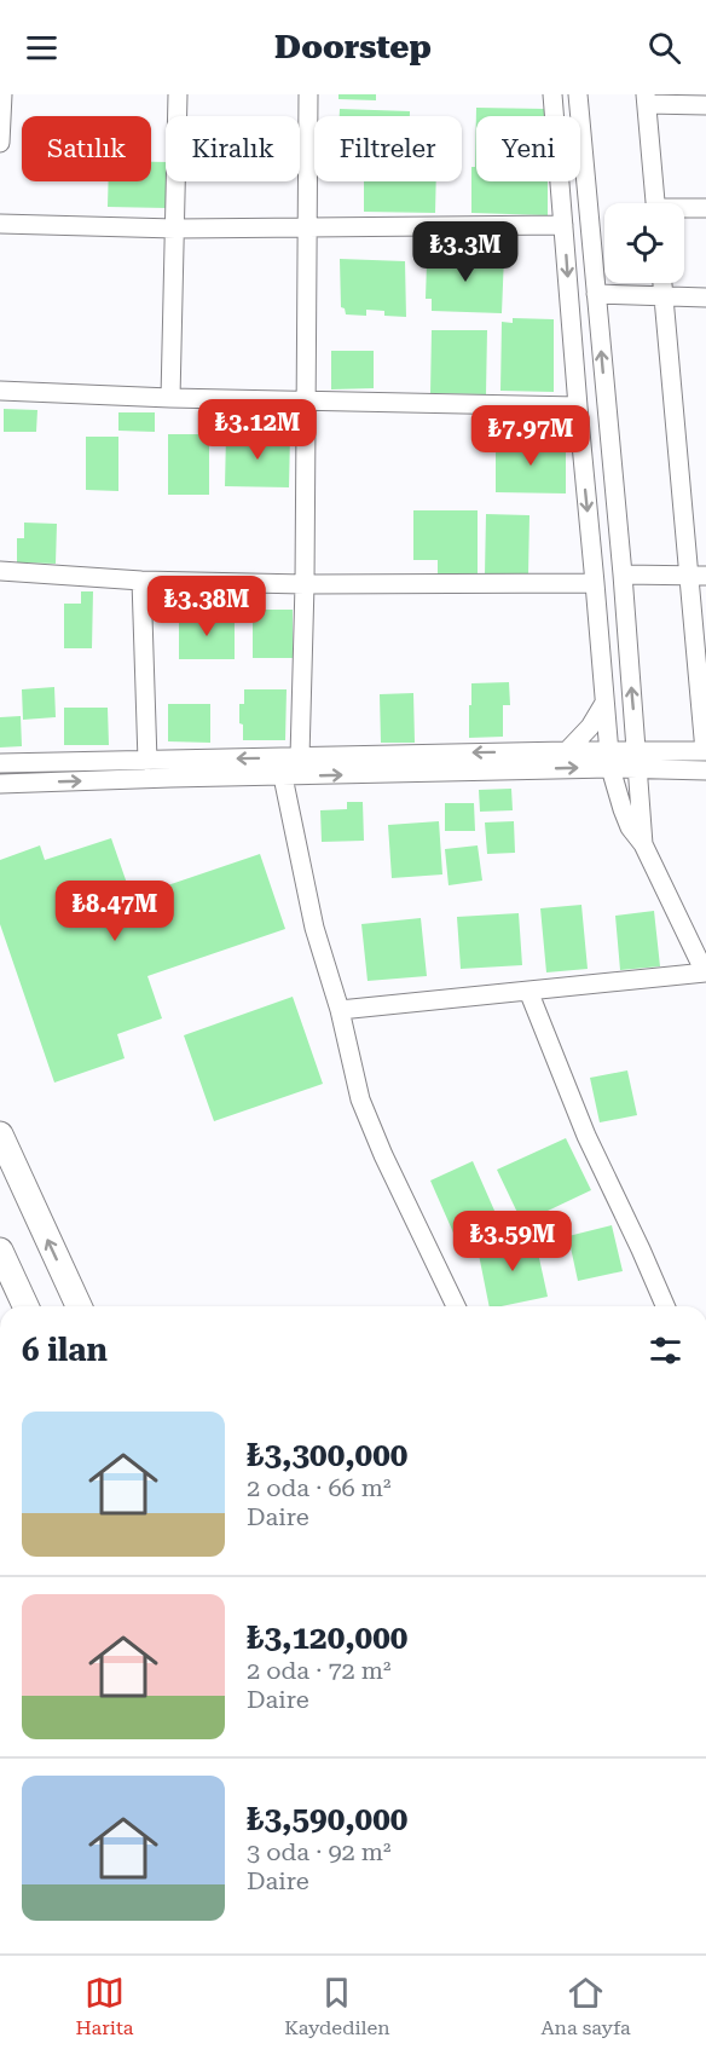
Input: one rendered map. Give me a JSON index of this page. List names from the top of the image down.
{
  "page": {
    "header": "Doorstep",
    "chip": [
      "Satılık",
      "Kiralık",
      "Filtreler",
      "Yeni"
    ],
    "price": [
      "₺3.3M",
      "₺3.12M",
      "₺7.97M",
      "₺3.38M",
      "₺8.47M",
      "₺3.59M"
    ],
    "heading": "6 ilan",
    "list": [
      {
        "name": "₺3,300,000",
        "note": "2 oda · 66 m² · Daire"
      },
      {
        "name": "₺3,120,000",
        "note": "2 oda · 72 m² · Daire"
      },
      {
        "name": "₺3,590,000",
        "note": "3 oda · 92 m² · Daire"
      }
    ],
    "tabs": ["Harita", "Kaydedilen", "Ana sayfa"]
  }
}
